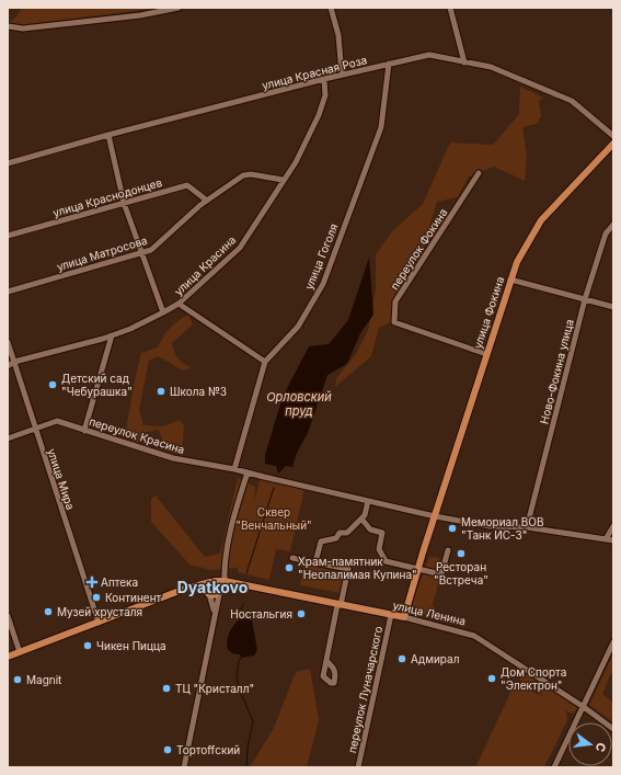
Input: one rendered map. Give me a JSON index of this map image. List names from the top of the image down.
{
  "streets": {
    "main road": ["улица Фокина", "улица Ленина"],
    "street": [
      "улица Красная Роза",
      "улица Краснодонцев",
      "переулок Фокина",
      "улица Матросова",
      "улица Гоголя",
      "улица Красина",
      "Ново-Фокина улица",
      "переулок Красина",
      "улица Мира",
      "переулок Луначарского"
    ]
  },
  "crossings": [
    ["улица Красная Роза", "улица Гоголя"],
    ["улица Красная Роза", "улица Красина"],
    ["улица Краснодонцев", "улица Матросова"],
    ["переулок Фокина", "улица Фокина"],
    ["улица Матросова", "улица Красина"],
    ["улица Гоголя", "переулок Красина"],
    ["улица Красина", "улица Мира"],
    ["улица Фокина", "улица Ленина"],
    ["переулок Красина", "улица Мира"],
    ["улица Мира", "улица Ленина"],
    ["улица Ленина", "переулок Луначарского"]
  ],
  "districts": ["Dyatkovo"],
  "water": ["Орловский пруд"],
  "parks": ["Сквер \"Венчальный\""],
  "places": {
    "other": [
      "Детский сад \"Чебурашка\"",
      "Школа №3",
      "Мемориал ВОВ \"Танк ИС-3\"",
      "Ресторан \"Встреча\"",
      "Храм-памятник \"Неопалимая Купина\"",
      "Континент",
      "Музей хрусталя",
      "Ностальгия",
      "Чикен Пицца",
      "Адмирал",
      "Дом Спорта \"Электрон\"",
      "Magnit",
      "ТЦ \"Кристалл\"",
      "Тортоffский"
    ],
    "health": ["Аптека"]
  },
  "north": "right"
}
